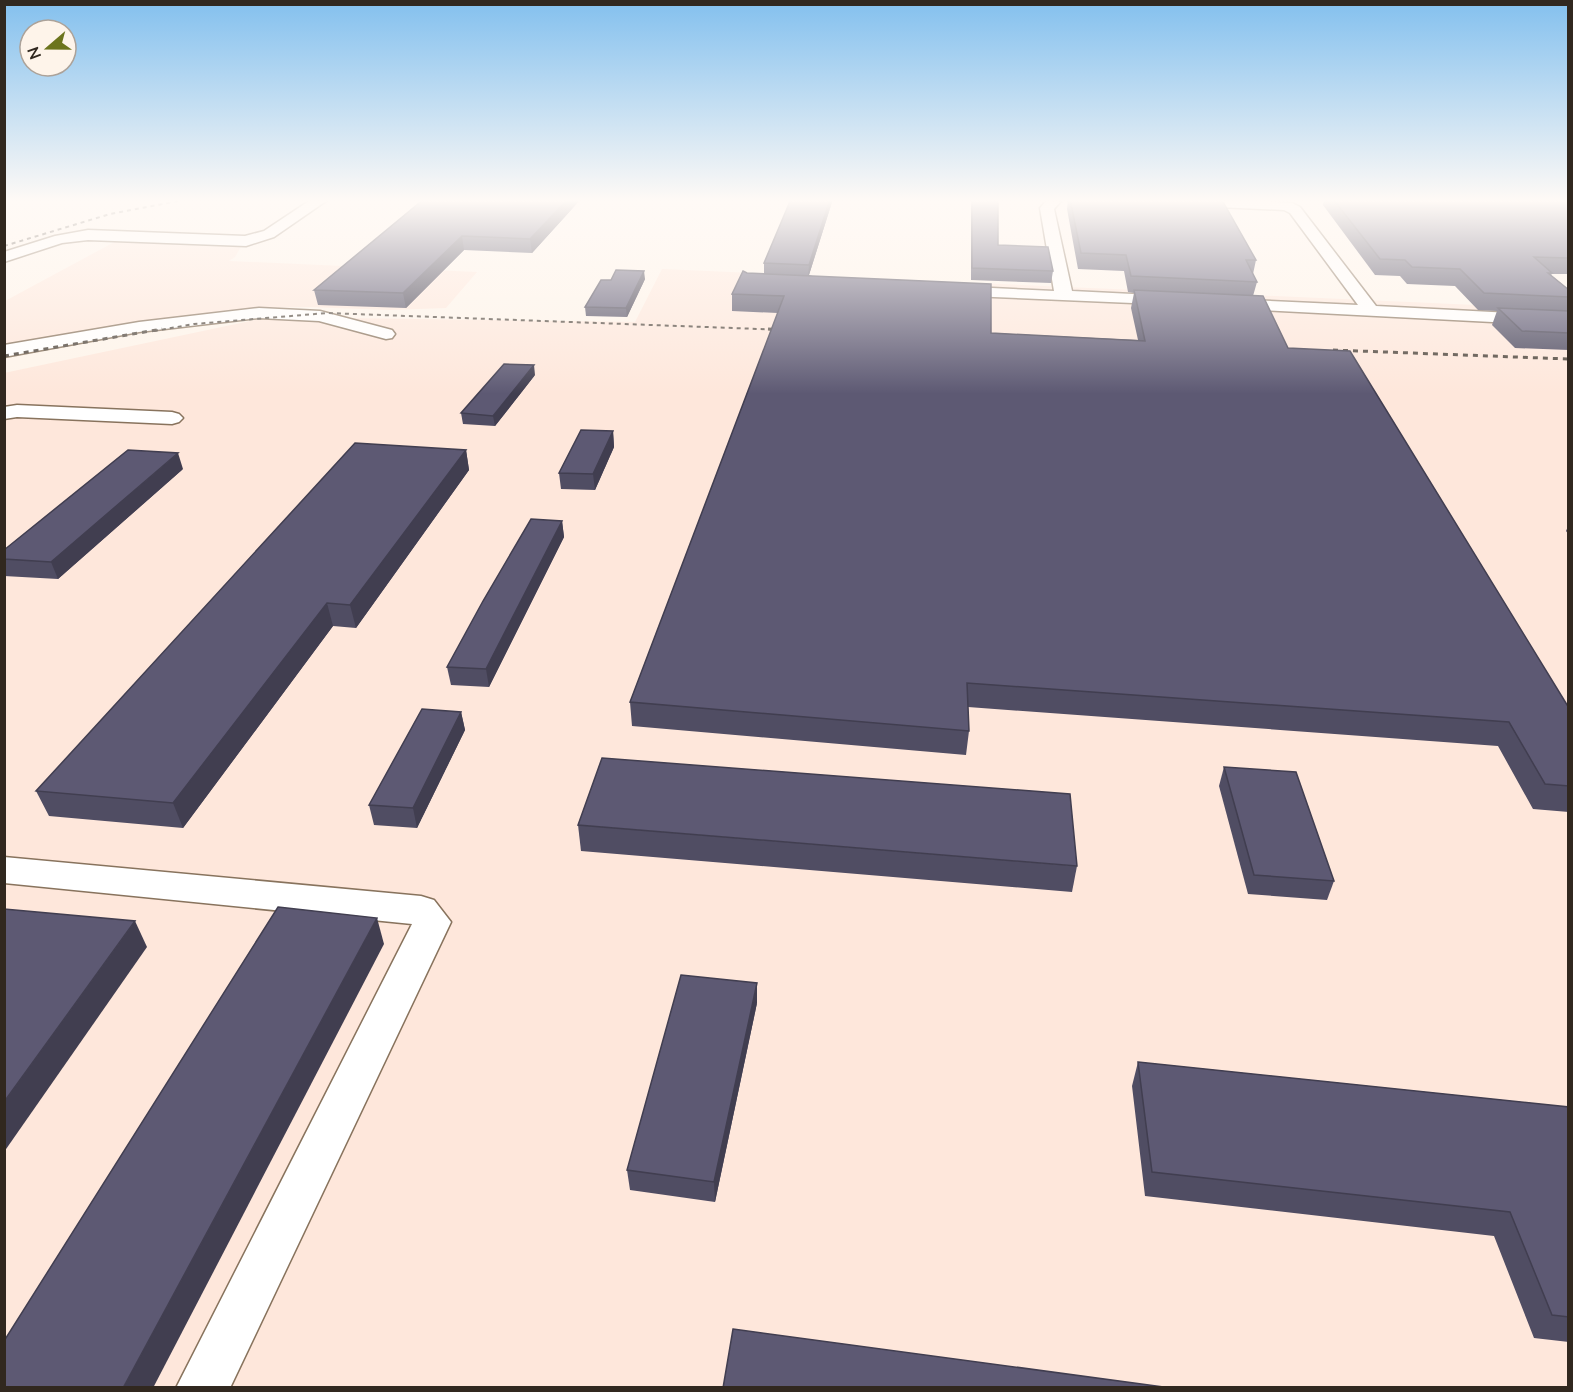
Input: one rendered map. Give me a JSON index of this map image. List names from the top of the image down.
{
  "north": "left"
}
